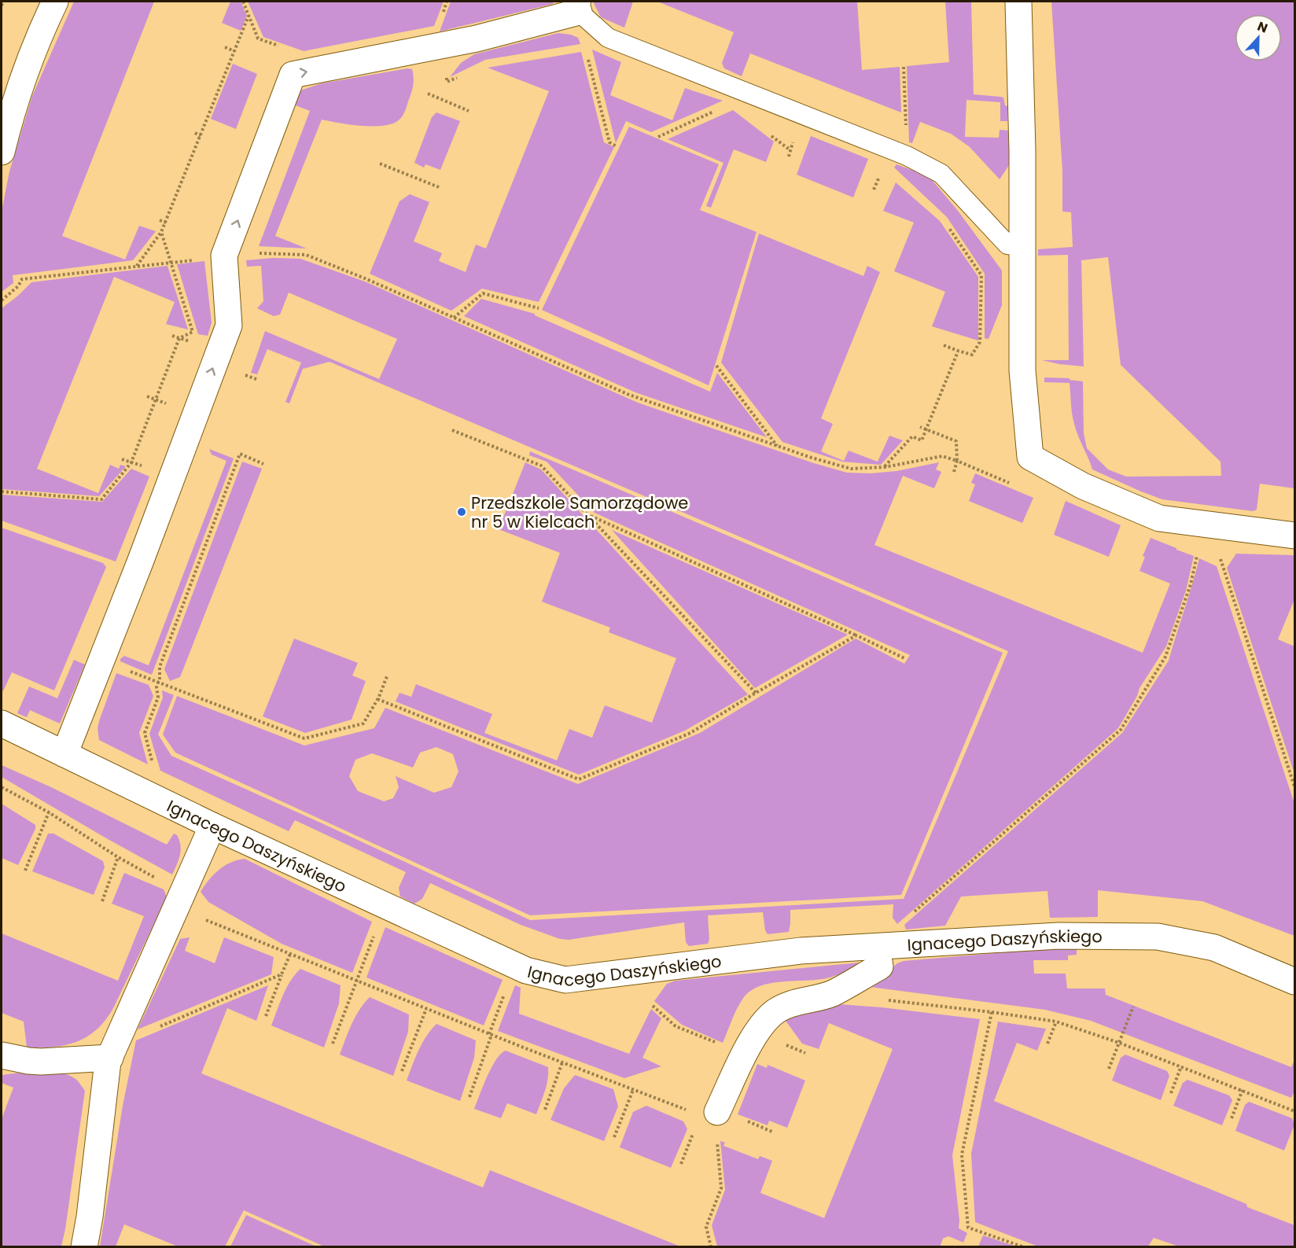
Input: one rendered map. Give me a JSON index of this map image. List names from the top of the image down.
{
  "streets": {
    "street": ["Ignacego Daszyńskiego"]
  },
  "places": ["Przedszkole Samorządowe nr 5 w Kielcach"],
  "north": "top"
}
